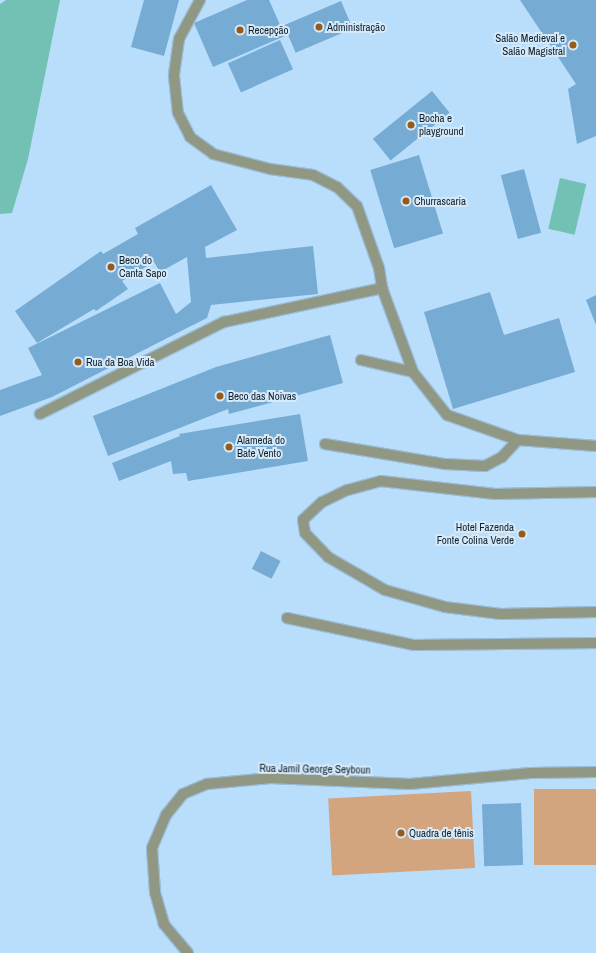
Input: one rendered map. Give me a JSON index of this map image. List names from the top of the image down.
{
  "streets": {
    "lane": ["Rua Jamil George Seyboun"]
  },
  "places": [
    "Administração",
    "Recepção",
    "Salão Medieval e Salão Magistral",
    "Bocha e playground",
    "Churrascaria",
    "Beco do Canta Sapo",
    "Rua da Boa Vida",
    "Beco das Noivas",
    "Alameda do Bate Vento",
    "Hotel Fazenda Fonte Colina Verde",
    "Quadra de tênis"
  ]
}
